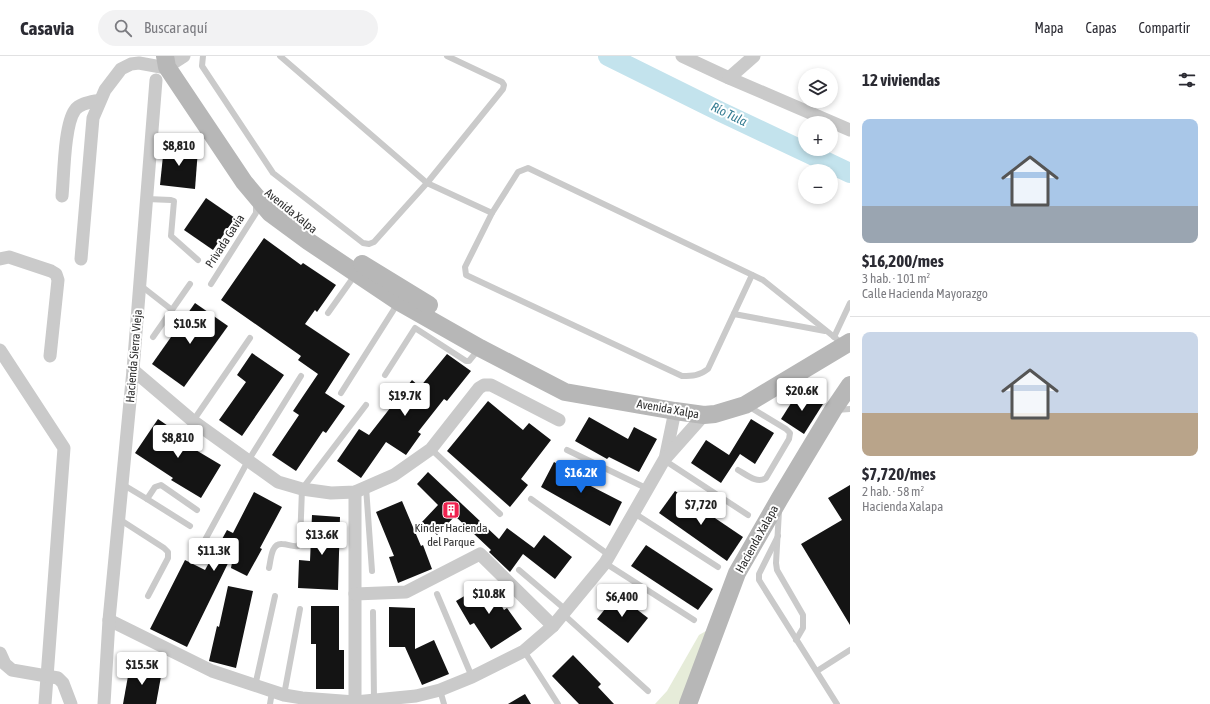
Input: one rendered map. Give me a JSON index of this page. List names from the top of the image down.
{
  "streets": {
    "main road": ["Avenida Xalpa", "Hacienda Xalapa"],
    "street": ["Hacienda Sierra Vieja"],
    "lane": ["Privada Gavia"]
  },
  "crossings": [
    ["Avenida Xalpa", "Privada Gavia"],
    ["Avenida Xalpa", "Hacienda Sierra Vieja"]
  ],
  "water": ["Río Tula"],
  "places": {
    "building": ["Kinder Hacienda del Parque"]
  },
  "page": {
    "header": "Casavia",
    "search": "Buscar aquí",
    "nav": ["Mapa", "Capas", "Compartir"],
    "heading": "12 viviendas",
    "map_buttons": ["+", "−"],
    "list": [
      {
        "name": "$16,200/mes",
        "note": "3 hab. · 101 m² · Calle Hacienda Mayorazgo"
      },
      {
        "name": "$7,720/mes",
        "note": "2 hab. · 58 m² · Hacienda Xalapa"
      }
    ],
    "price": [
      "$8,810",
      "$10.5K",
      "$20.6K",
      "$19.7K",
      "$8,810",
      "$16.2K",
      "$7,720",
      "$13.6K",
      "$11.3K",
      "$10.8K",
      "$6,400",
      "$15.5K"
    ]
  }
}
